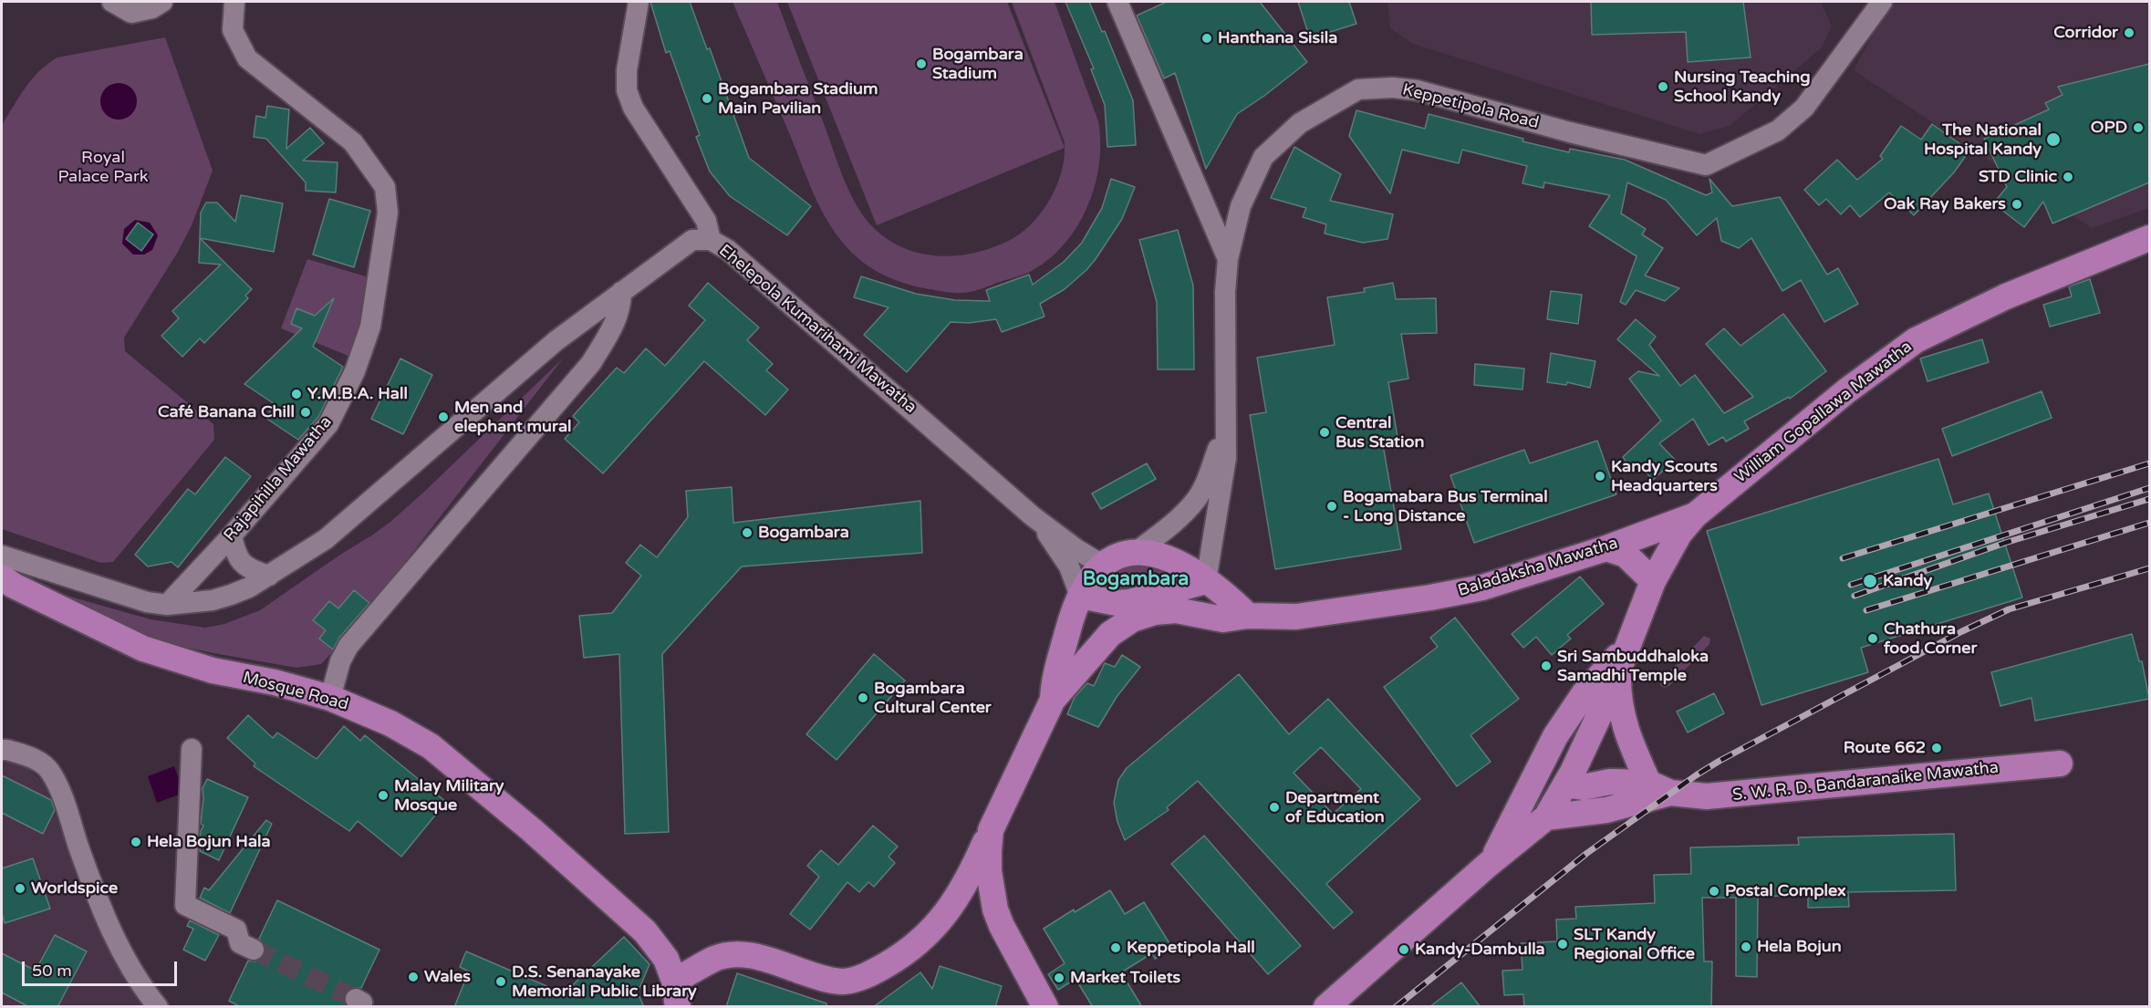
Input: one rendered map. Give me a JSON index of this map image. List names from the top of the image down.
{
  "streets": {
    "main road": [
      "William Gopallawa Mawatha",
      "Baladaksha Mawatha",
      "Mosque Road",
      "S. W. R. D. Bandaranaike Mawatha"
    ],
    "street": ["Keppetipola Road", "Ehelepola Kumarihami Mawatha", "Rajapihilla Mawatha"]
  },
  "crossings": [
    ["William Gopallawa Mawatha", "Baladaksha Mawatha"],
    ["William Gopallawa Mawatha", "S. W. R. D. Bandaranaike Mawatha"]
  ],
  "districts": ["Bogambara"],
  "parks": ["Royal Palace Park"],
  "places": [
    "Corridor",
    "Hanthana Sisila",
    "Bogambara Stadium",
    "Nursing Teaching School Kandy",
    "Bogambara Stadium Main Pavilian",
    "OPD",
    "The National Hospital Kandy",
    "STD Clinic",
    "Oak Ray Bakers",
    "Y.M.B.A. Hall",
    "Café Banana Chill",
    "Men and elephant mural",
    "Central Bus Station",
    "Kandy Scouts Headquarters",
    "Bogamabara Bus Terminal - Long Distance",
    "Bogambara",
    "Kandy",
    "Chathura food Corner",
    "Sri Sambuddhaloka Samadhi Temple",
    "Bogambara Cultural Center",
    "Route 662",
    "Malay Military Mosque",
    "Department of Education",
    "Hela Bojun Hala",
    "Worldspice",
    "Postal Complex",
    "SLT Kandy Regional Office",
    "Hela Bojun",
    "Keppetipola Hall",
    "Kandy-Dambulla",
    "Wales",
    "Market Toilets",
    "D.S. Senanayake Memorial Public Library"
  ],
  "scale_bar": "50 m"
}
